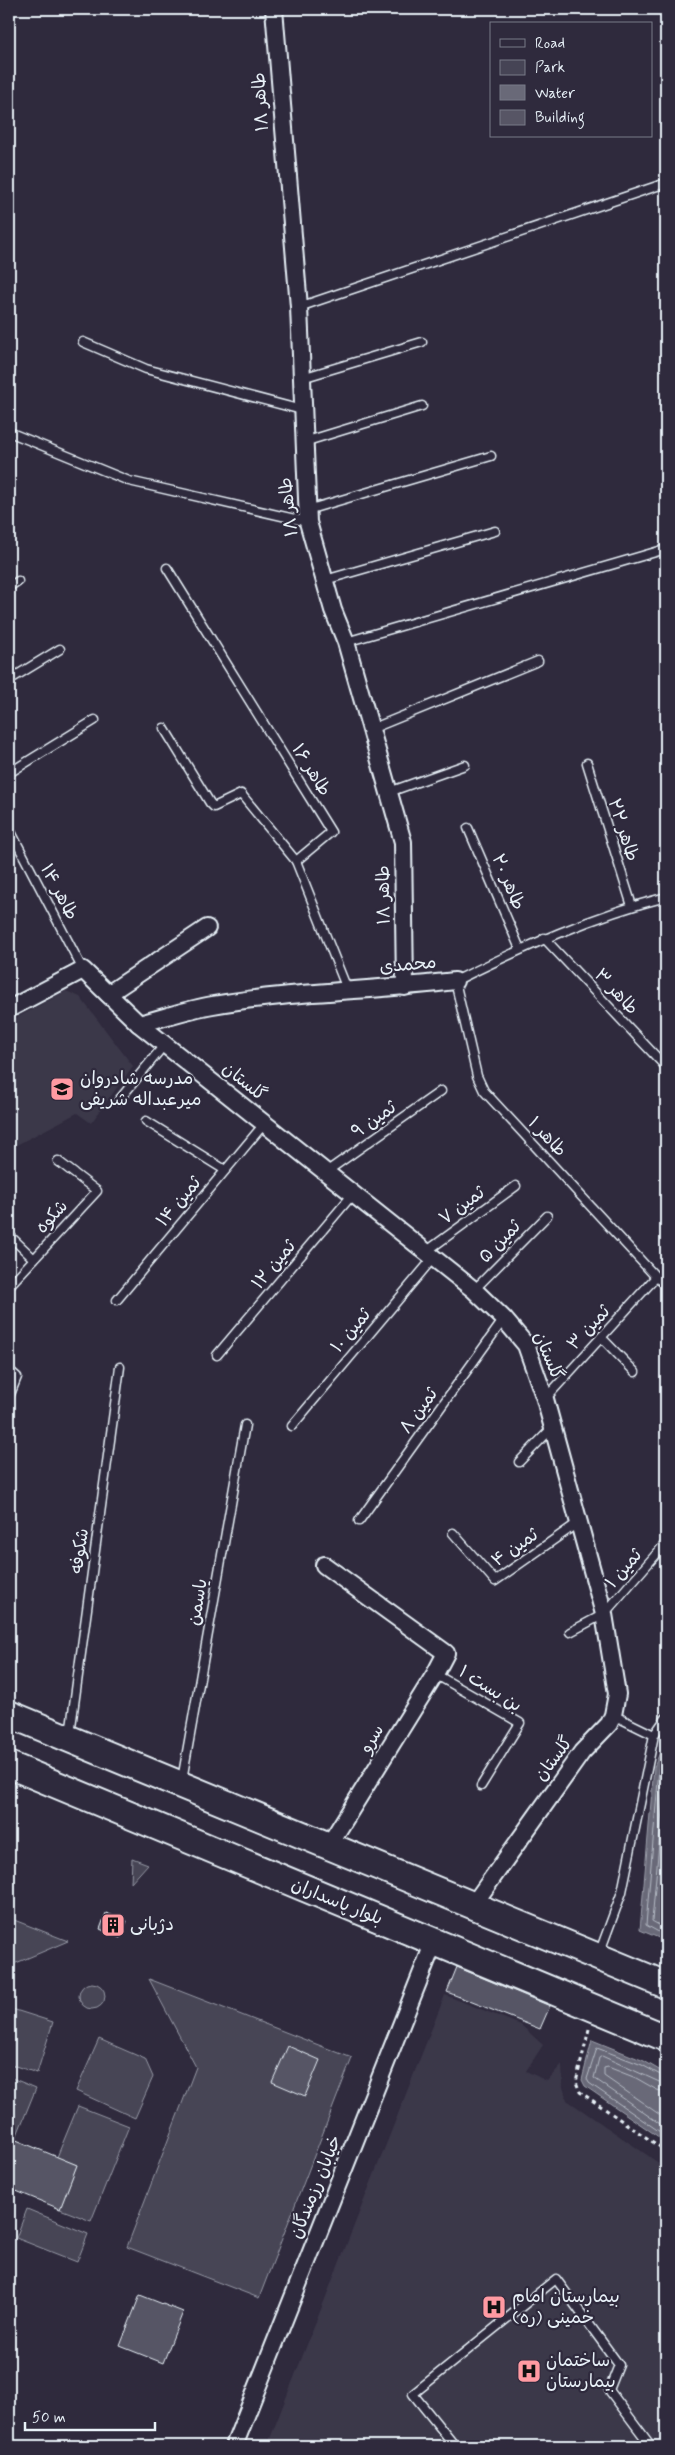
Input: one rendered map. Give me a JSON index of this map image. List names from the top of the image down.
{
  "streets": {
    "highway": ["بلوار پاسداران"],
    "street": [
      "طاهر ۱۸",
      "محمدی",
      "گلستان",
      "سرو",
      "خیابان رزمندگان"
    ],
    "lane": [
      "طاهر ۱۶",
      "طاهر ۲۲",
      "طاهر ۲۰",
      "طاهر ۱۴",
      "طاهر ۳",
      "ثمین ۹",
      "طاهر ۱",
      "ثمین ۱۴",
      "ثمین ۷",
      "شکوه",
      "ثمین ۵",
      "ثمین ۱۲",
      "ثمین ۳",
      "ثمین ۱۰",
      "ثمین ۸",
      "ثمین ۴",
      "شکوفه",
      "ثمین ۱",
      "یاسمن",
      "بن بست ۱"
    ]
  },
  "crossings": [
    ["طاهر ۱۸", "محمدی"],
    ["طاهر ۲۲", "محمدی"],
    ["طاهر ۲۰", "محمدی"],
    ["طاهر ۱۴", "گلستان"],
    ["محمدی", "طاهر ۳"],
    ["محمدی", "گلستان"],
    ["محمدی", "طاهر ۱"],
    ["گلستان", "ثمین ۹"],
    ["گلستان", "ثمین ۱۴"],
    ["گلستان", "ثمین ۷"],
    ["گلستان", "ثمین ۵"],
    ["گلستان", "ثمین ۱۲"],
    ["گلستان", "ثمین ۳"],
    ["گلستان", "ثمین ۱۰"],
    ["گلستان", "ثمین ۸"],
    ["گلستان", "ثمین ۴"],
    ["گلستان", "ثمین ۱"],
    ["طاهر ۱", "ثمین ۳"],
    ["ثمین ۷", "ثمین ۱۰"],
    ["بن بست ۱", "سرو"],
    ["بلوار پاسداران", "خیابان رزمندگان"]
  ],
  "places": {
    "school or university": ["مدرسه شادروان میرعبداله شریفی"],
    "building": ["دژبانی"],
    "hospital": ["بیمارستان امام خمینی (ره)", "ساختمان بیمارستان"]
  },
  "legend": [
    "Road",
    "Park",
    "Water",
    "Building"
  ],
  "scale_bar": "50 m"
}
